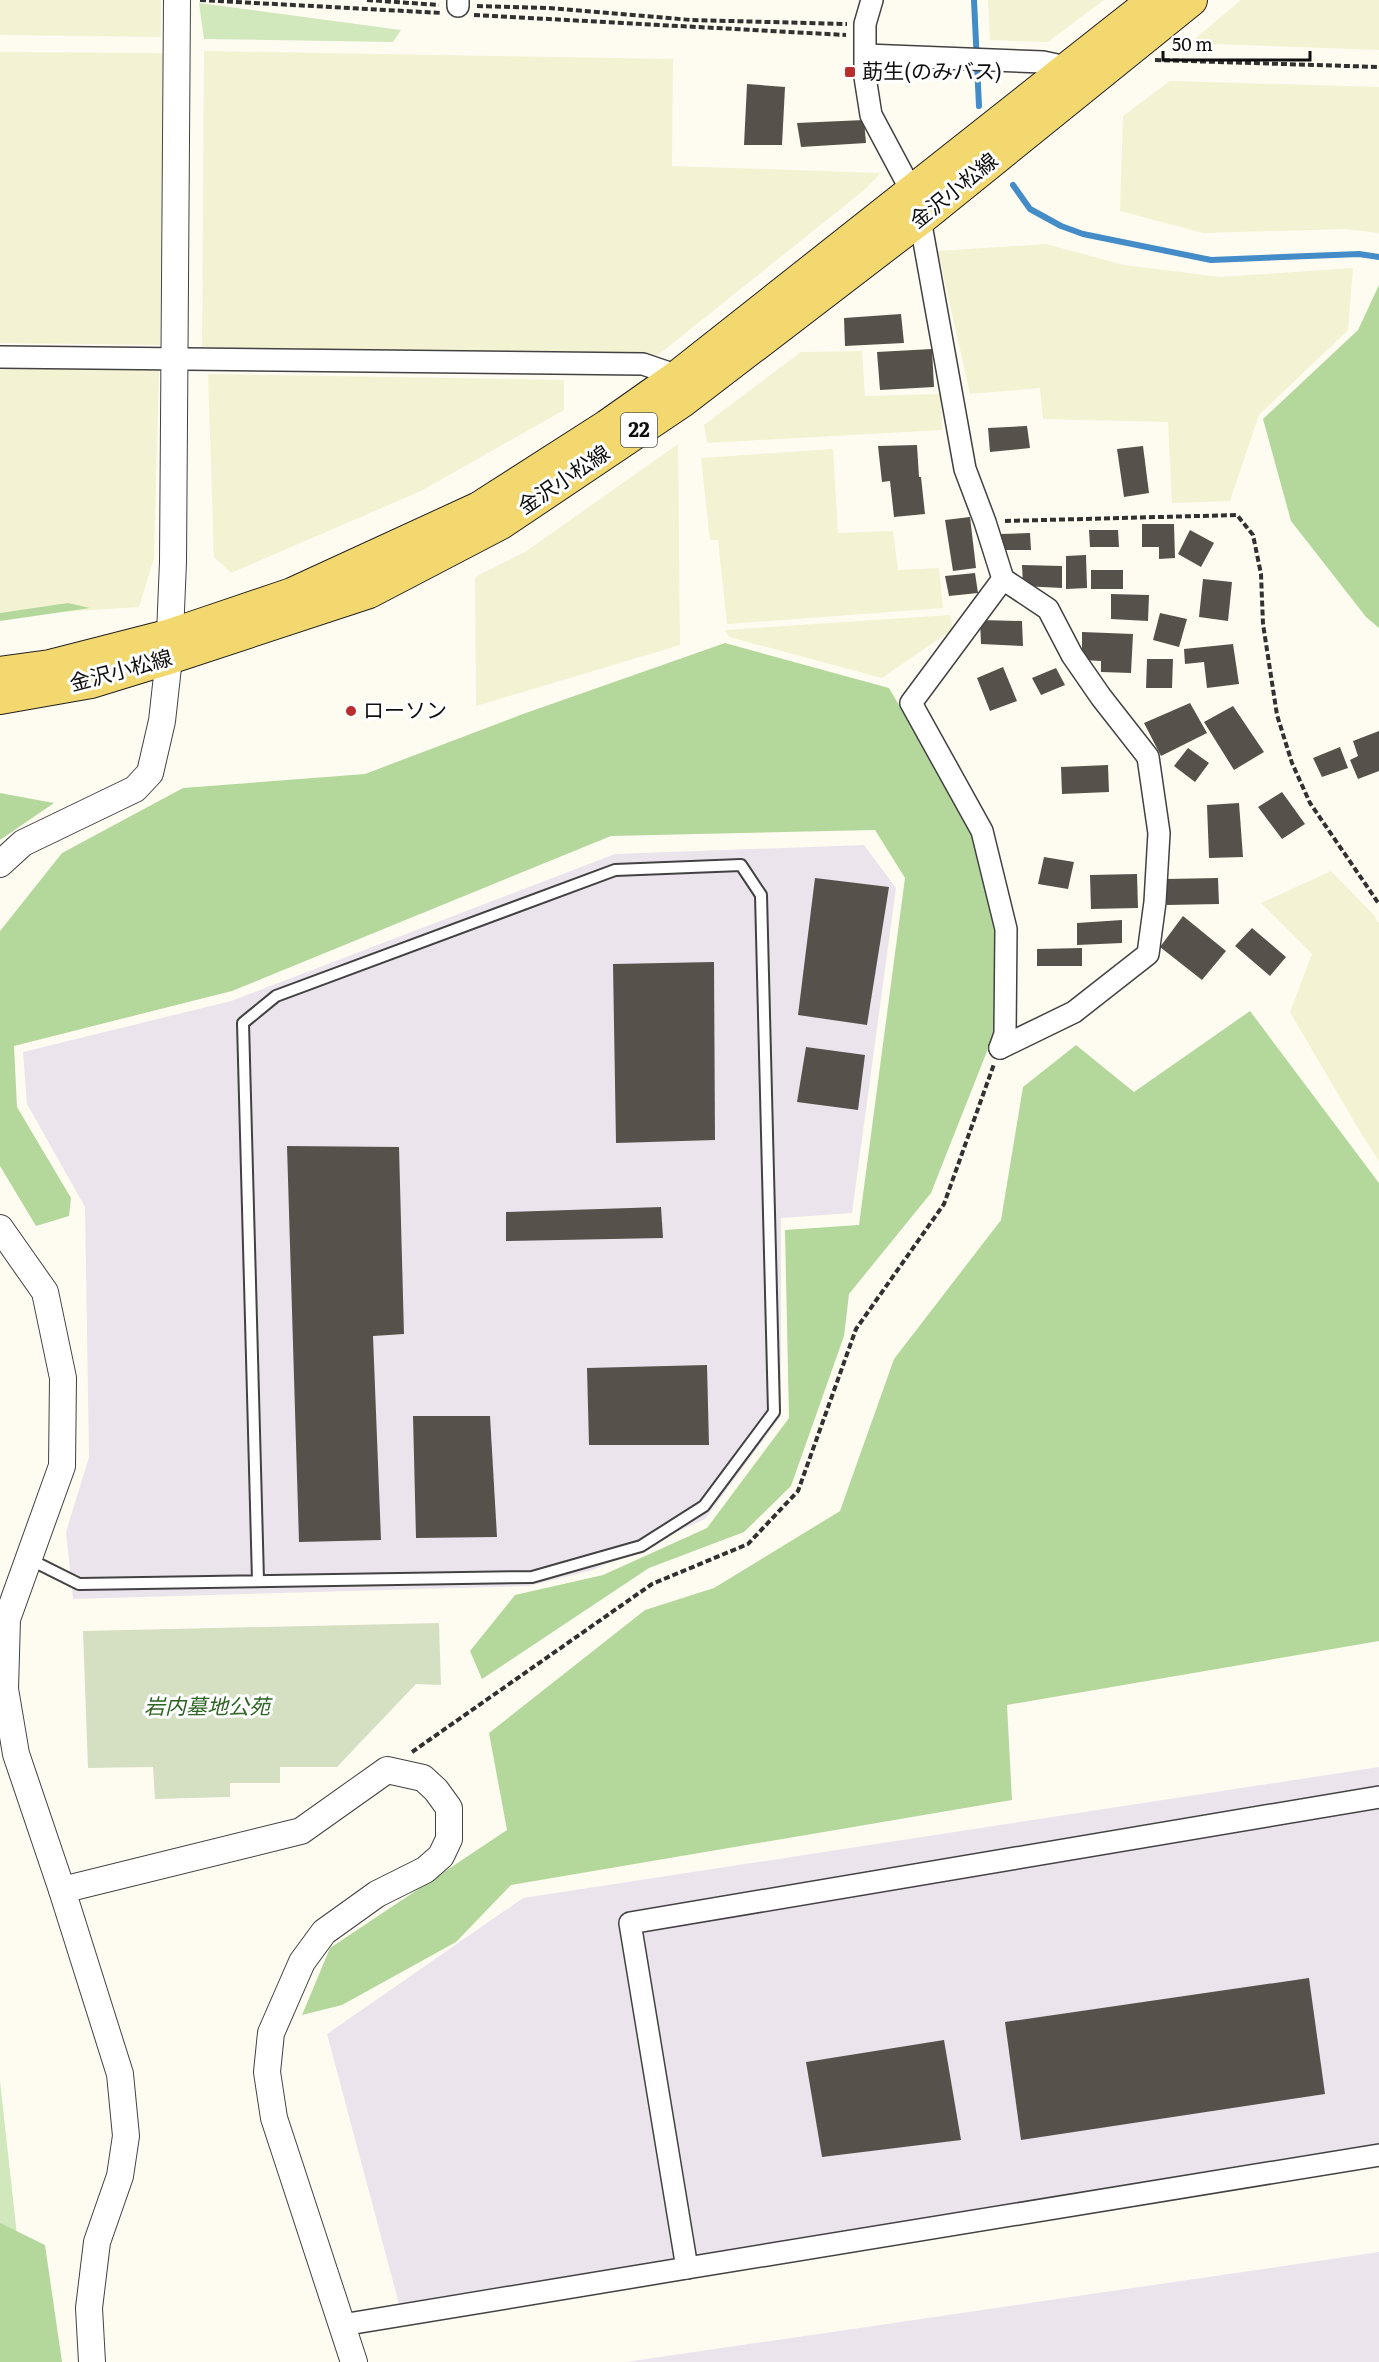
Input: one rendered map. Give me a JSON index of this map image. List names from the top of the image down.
{
  "streets": {
    "main road": ["金沢小松線", "22"]
  },
  "parks": ["岩内墓地公苑"],
  "places": {
    "transit": ["莇生(のみバス)"],
    "other": ["ローソン"]
  },
  "scale_bar": "50 m"
}
